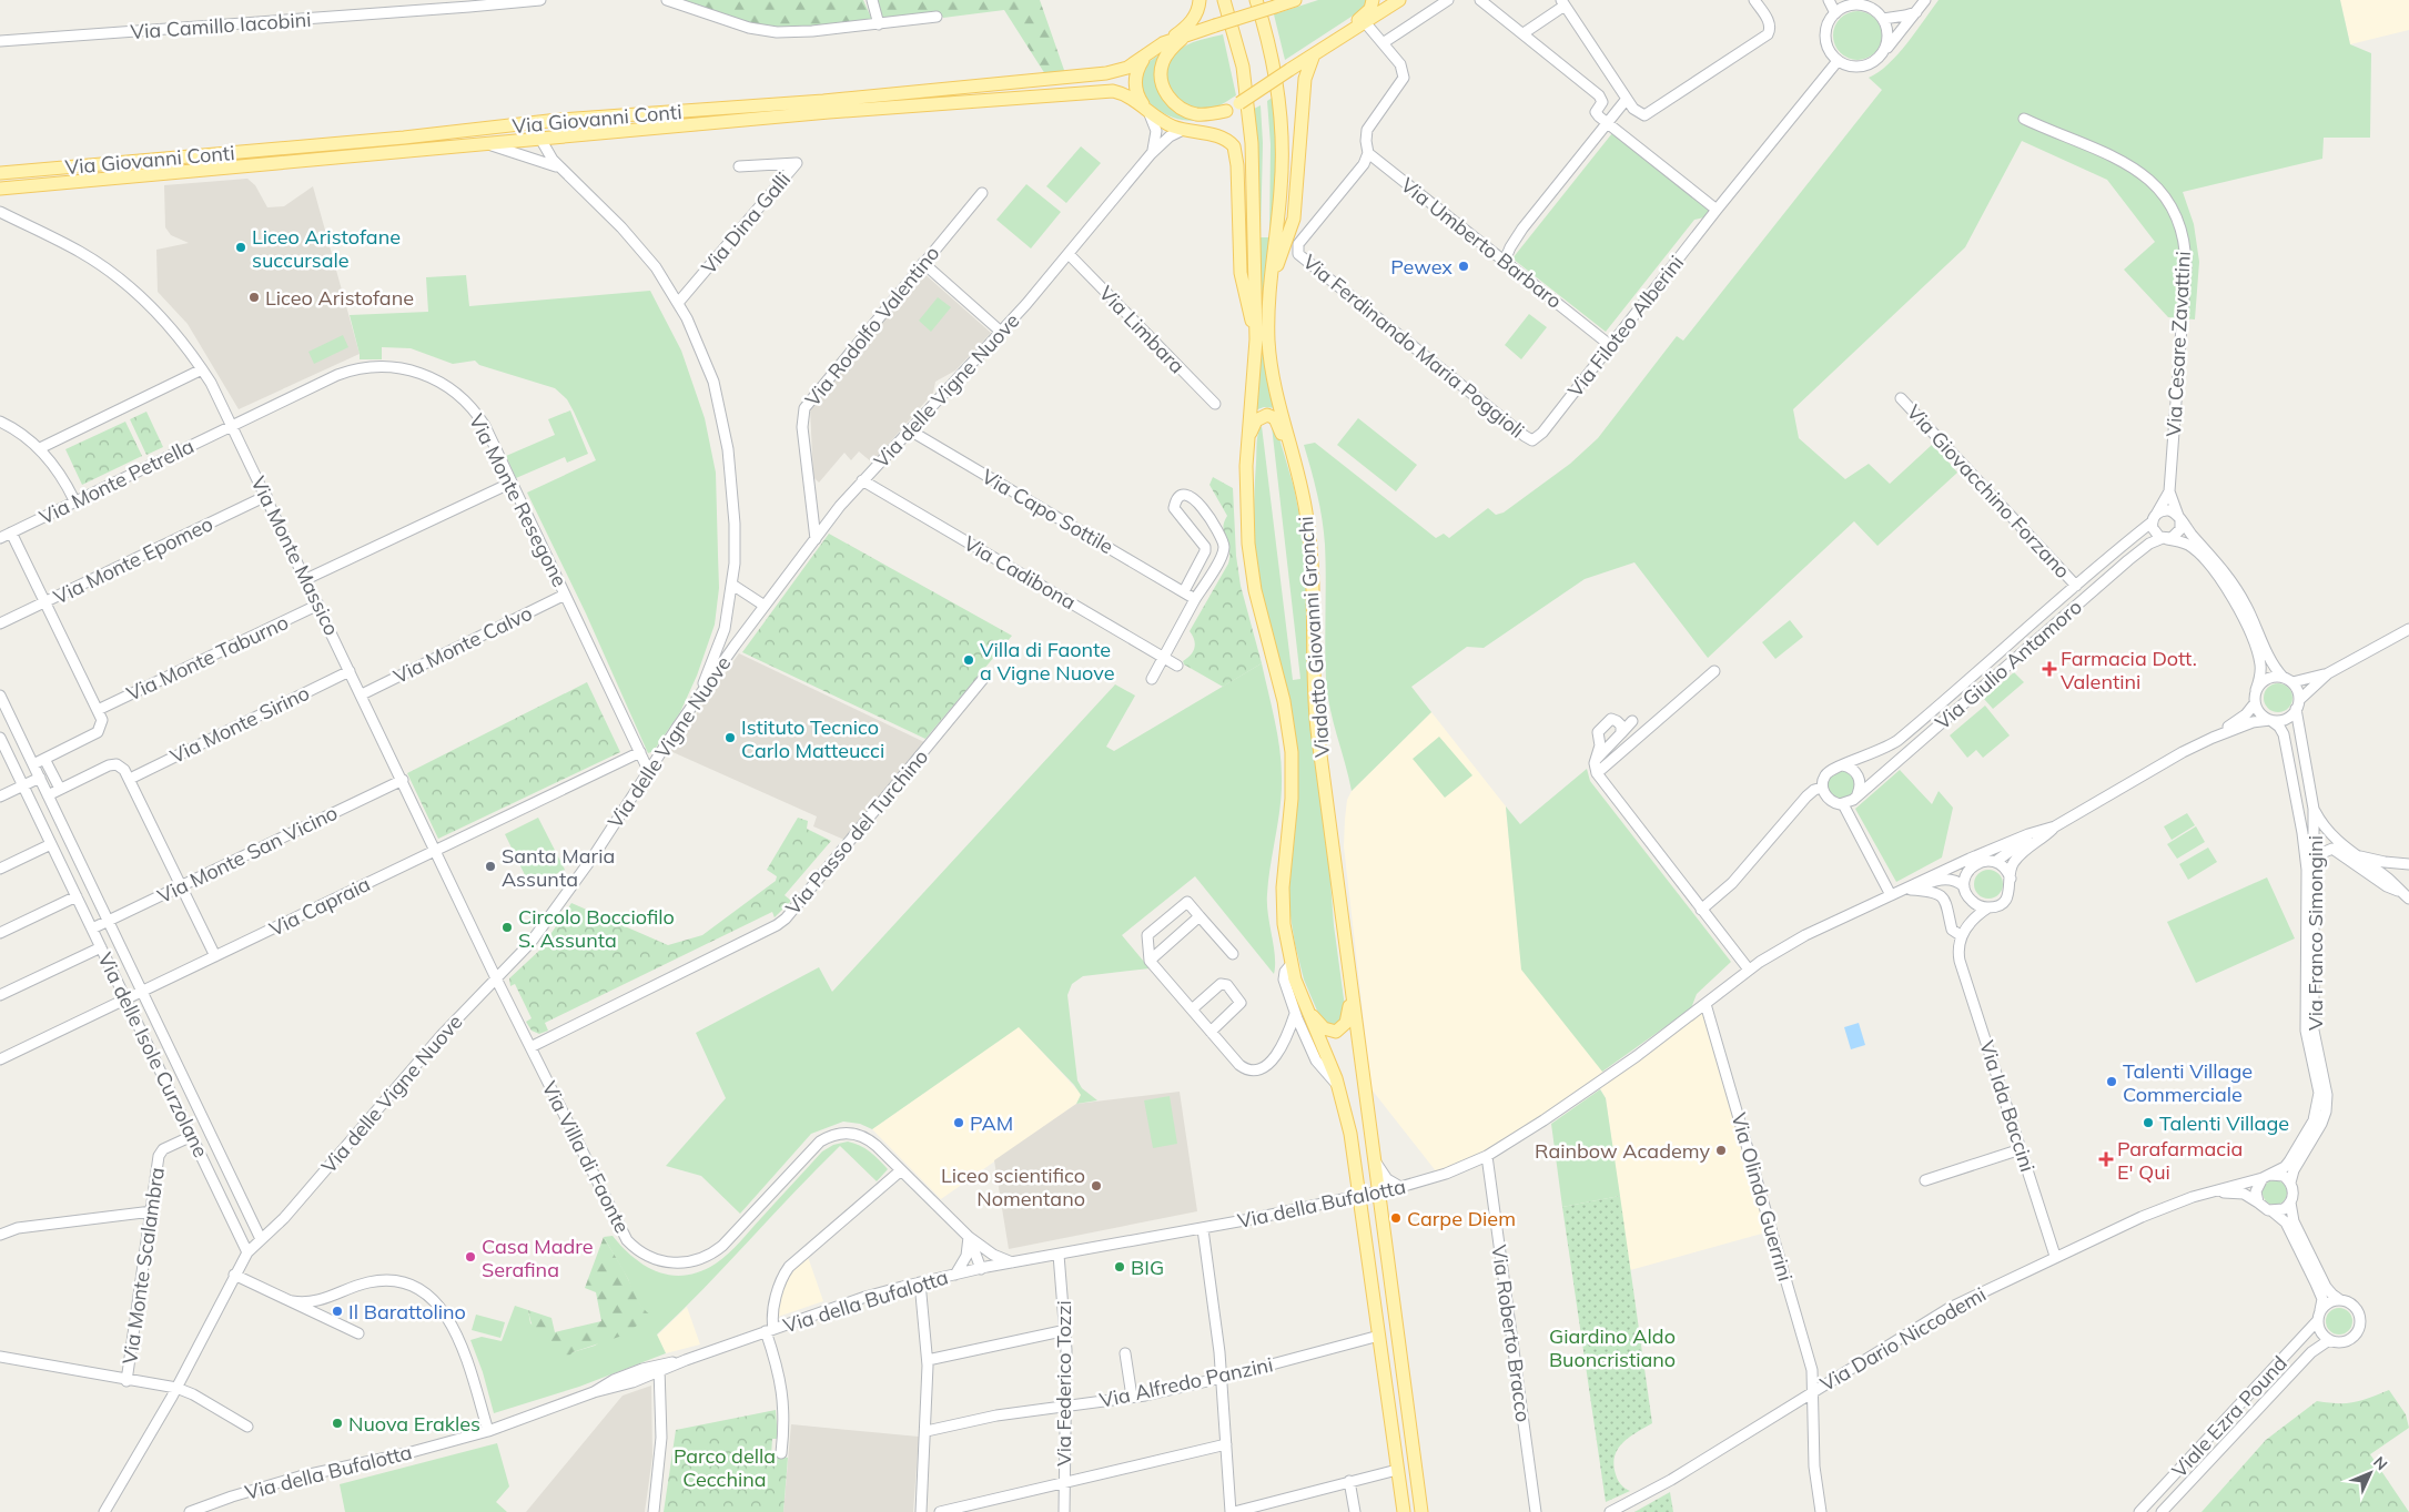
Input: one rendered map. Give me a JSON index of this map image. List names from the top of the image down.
{
  "streets": {
    "main road": ["Via Giovanni Conti", "Via delle Vigne Nuove", "Viadotto Giovanni Gronchi"],
    "street": [
      "Via Camillo Iacobini",
      "Via Dina Galli",
      "Via Umberto Barbaro",
      "Via Rodolfo Valentino",
      "Via Filoteo Alberini",
      "Via Limbara",
      "Via Cesare Zavattini",
      "Via Ferdinando Maria Poggioli",
      "Via Monte Petrella",
      "Via Giovacchino Forzano",
      "Via Monte Resegone",
      "Via Capo Sottile",
      "Via Monte Massico",
      "Via Monte Epomeo",
      "Via Cadibona",
      "Via Monte Calvo",
      "Via Monte Taburno",
      "Via Giulio Antamoro",
      "Via Monte Sirino",
      "Via Passo del Turchino",
      "Via Monte San Vicino",
      "Via Capraia",
      "Via Franco Simongini",
      "Via delle Isole Curzolane",
      "Via Ida Baccini",
      "Via Villa di Faonte",
      "Via Olindo Guerrini",
      "Via della Bufalotta",
      "Via Monte Scalambra",
      "Via Roberto Bracco",
      "Via Dario Niccodemi",
      "Via Alfredo Panzini",
      "Via Federico Tozzi",
      "Viale Ezra Pound"
    ]
  },
  "crossings": [
    ["Via Giovanni Conti", "Via delle Vigne Nuove"],
    ["Via Giovanni Conti", "Viadotto Giovanni Gronchi"],
    ["Via Umberto Barbaro", "Via Filoteo Alberini"],
    ["Via Umberto Barbaro", "Via Ferdinando Maria Poggioli"],
    ["Via Rodolfo Valentino", "Via delle Vigne Nuove"],
    ["Via Filoteo Alberini", "Via Ferdinando Maria Poggioli"],
    ["Via Limbara", "Via delle Vigne Nuove"],
    ["Via Cesare Zavattini", "Via Giulio Antamoro"],
    ["Via Cesare Zavattini", "Via Franco Simongini"],
    ["Via Cesare Zavattini", "Via della Bufalotta"],
    ["Via delle Vigne Nuove", "Via Monte Resegone"],
    ["Via delle Vigne Nuove", "Via Capo Sottile"],
    ["Via delle Vigne Nuove", "Via Monte Massico"],
    ["Via delle Vigne Nuove", "Via Cadibona"],
    ["Via delle Vigne Nuove", "Via delle Isole Curzolane"],
    ["Via delle Vigne Nuove", "Via Villa di Faonte"],
    ["Via Monte Petrella", "Via Monte Resegone"],
    ["Via Monte Petrella", "Via Monte Massico"],
    ["Via Giovacchino Forzano", "Via Giulio Antamoro"],
    ["Via Monte Resegone", "Via Monte Massico"],
    ["Via Monte Resegone", "Via Monte Calvo"],
    ["Via Monte Resegone", "Via Capraia"],
    ["Via Monte Massico", "Via Monte Epomeo"],
    ["Via Monte Massico", "Via Monte Calvo"],
    ["Via Monte Massico", "Via Monte Taburno"],
    ["Via Monte Massico", "Via Monte Sirino"],
    ["Via Monte Massico", "Via Monte San Vicino"],
    ["Via Monte Massico", "Via Capraia"],
    ["Via Monte Massico", "Via Villa di Faonte"],
    ["Viadotto Giovanni Gronchi", "Via della Bufalotta"],
    ["Viadotto Giovanni Gronchi", "Via Alfredo Panzini"],
    ["Via Passo del Turchino", "Via Villa di Faonte"],
    ["Via Monte San Vicino", "Via delle Isole Curzolane"],
    ["Via Capraia", "Via delle Isole Curzolane"],
    ["Via Franco Simongini", "Via della Bufalotta"],
    ["Via Franco Simongini", "Via Dario Niccodemi"],
    ["Via delle Isole Curzolane", "Via Monte Scalambra"],
    ["Via Ida Baccini", "Via Dario Niccodemi"],
    ["Via Villa di Faonte", "Via della Bufalotta"],
    ["Via Olindo Guerrini", "Via della Bufalotta"],
    ["Via Olindo Guerrini", "Via Dario Niccodemi"],
    ["Via della Bufalotta", "Via Roberto Bracco"],
    ["Via della Bufalotta", "Via Federico Tozzi"],
    ["Via Alfredo Panzini", "Via Federico Tozzi"]
  ],
  "parks": ["Giardino Aldo Buoncristiano", "Parco della Cecchina"],
  "places": {
    "other": [
      "Liceo Aristofane succursale",
      "Pewex",
      "Liceo Aristofane",
      "Villa di Faonte a Vigne Nuove",
      "Istituto Tecnico Carlo Matteucci",
      "Santa Maria Assunta",
      "Circolo Bocciofilo S. Assunta",
      "Talenti Village Commerciale",
      "PAM",
      "Talenti Village",
      "Rainbow Academy",
      "Liceo scientifico Nomentano",
      "Carpe Diem",
      "Casa Madre Serafina",
      "BIG",
      "Il Barattolino",
      "Nuova Erakles"
    ],
    "health": ["Farmacia Dott. Valentini", "Parafarmacia E' Qui"]
  },
  "north": "top right"
}
